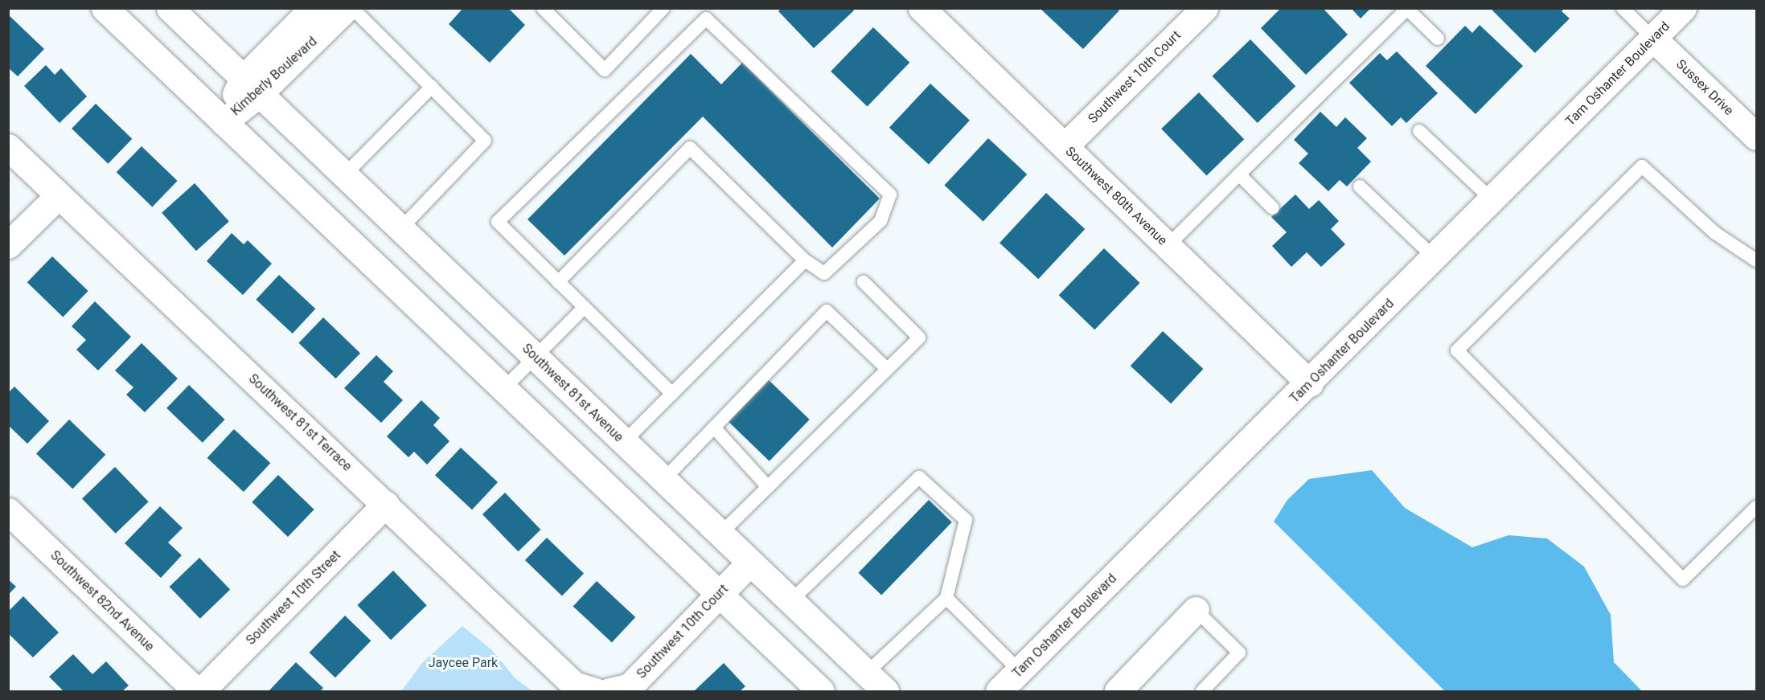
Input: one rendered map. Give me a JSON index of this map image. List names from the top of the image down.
{
  "streets": {
    "street": [
      "Tam Oshanter Boulevard",
      "Kimberly Boulevard",
      "Southwest 10th Court",
      "Sussex Drive",
      "Southwest 80th Avenue",
      "Southwest 81st Avenue",
      "Southwest 81st Terrace",
      "Southwest 10th Street",
      "Southwest 82nd Avenue"
    ]
  },
  "crossings": [
    ["Tam Oshanter Boulevard", "Sussex Drive"],
    ["Tam Oshanter Boulevard", "Southwest 80th Avenue"],
    ["Kimberly Boulevard", "Southwest 81st Avenue"],
    ["Southwest 10th Court", "Southwest 80th Avenue"],
    ["Southwest 10th Court", "Southwest 81st Avenue"],
    ["Southwest 81st Terrace", "Southwest 10th Street"]
  ],
  "parks": ["Jaycee Park"]
}
